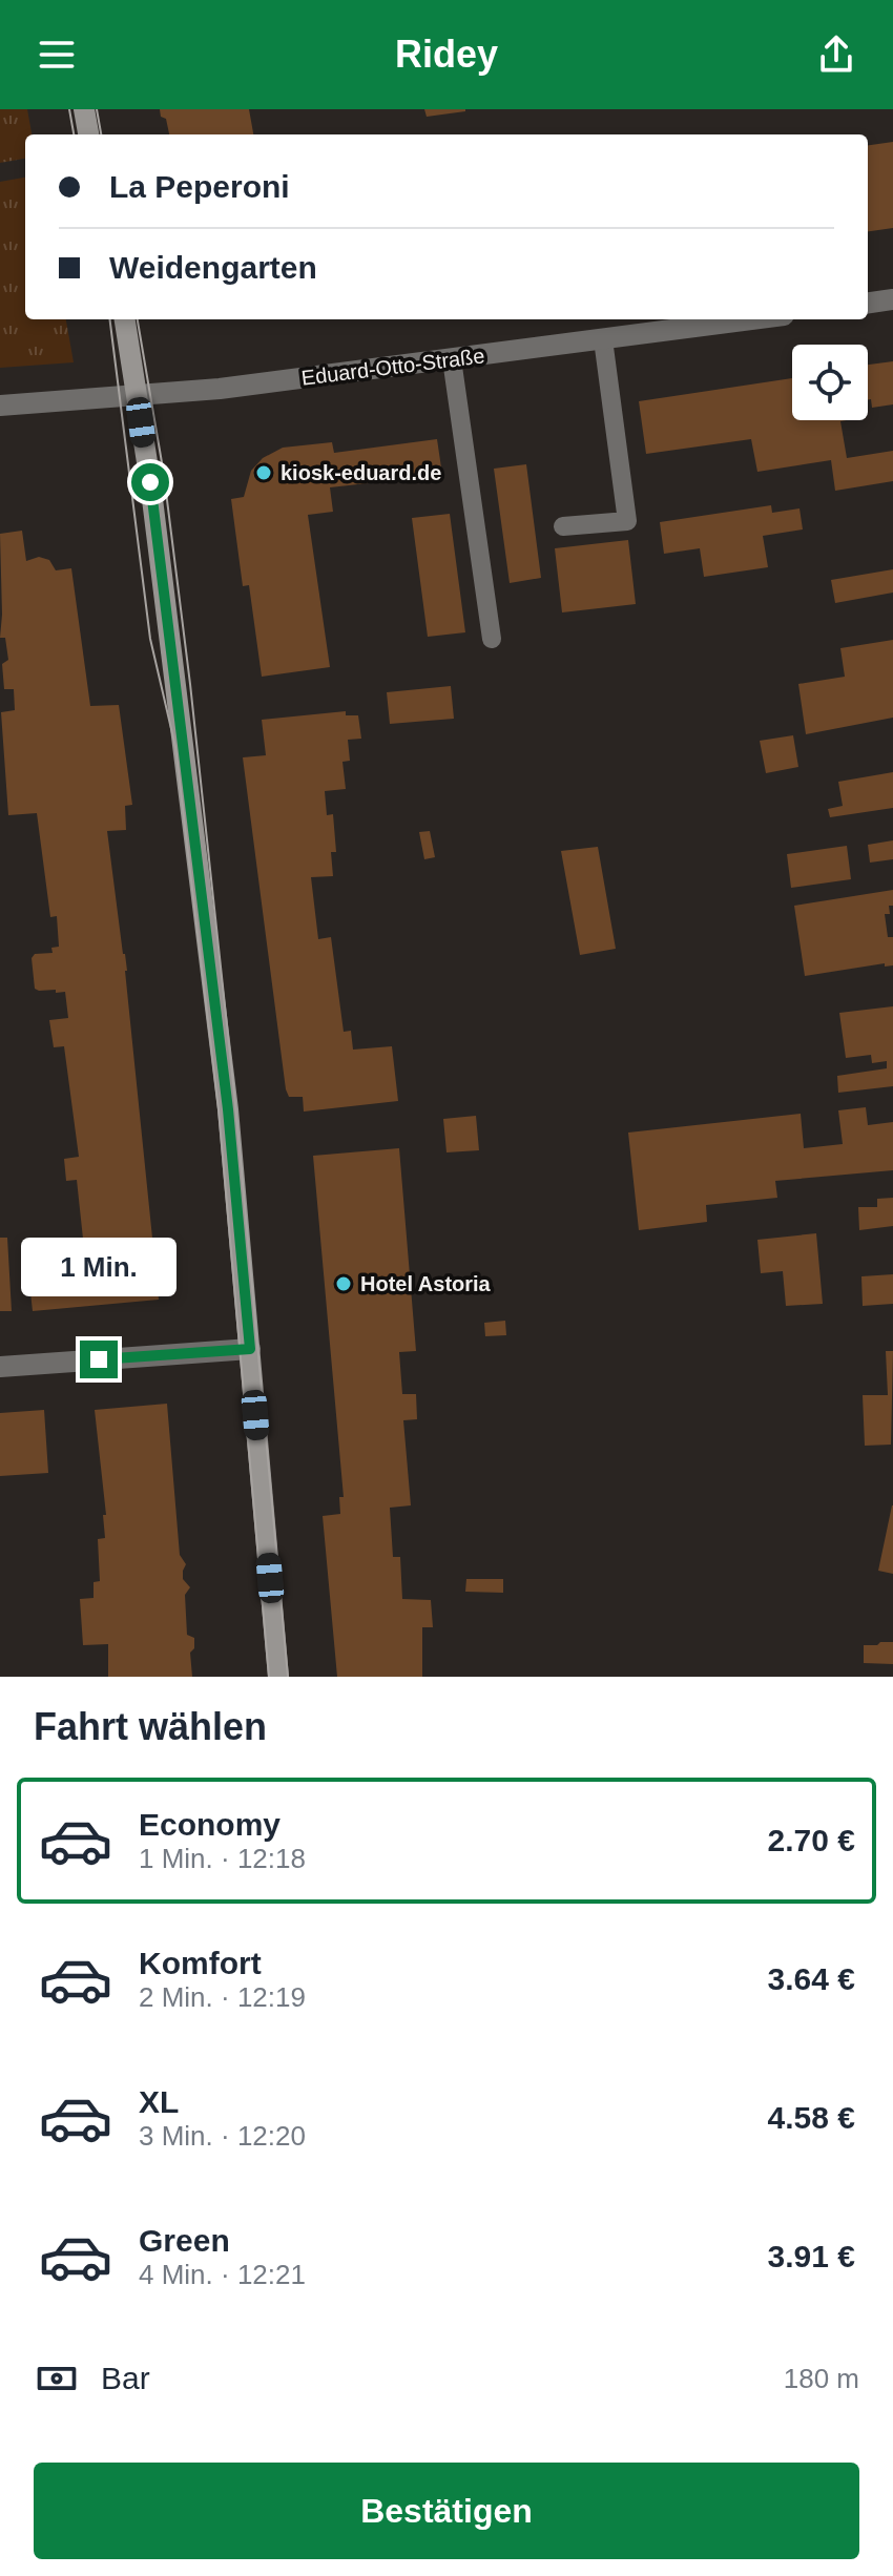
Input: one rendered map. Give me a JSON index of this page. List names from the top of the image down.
{
  "streets": {
    "street": ["Eduard-Otto-Straße"]
  },
  "places": ["kiosk-eduard.de", "Hotel Astoria"],
  "page": {
    "header": "Ridey",
    "banner": ["La Peperoni", "Weidengarten"],
    "bubble": "1 Min.",
    "heading": "Fahrt wählen",
    "list": [
      {
        "name": "Economy",
        "note": "1 Min. · 12:18",
        "value": "2.70 €"
      },
      {
        "name": "Komfort",
        "note": "2 Min. · 12:19",
        "value": "3.64 €"
      },
      {
        "name": "XL",
        "note": "3 Min. · 12:20",
        "value": "4.58 €"
      },
      {
        "name": "Green",
        "note": "4 Min. · 12:21",
        "value": "3.91 €"
      }
    ],
    "pay": ["Bar", "180 m"],
    "buttons": "Bestätigen"
  }
}
